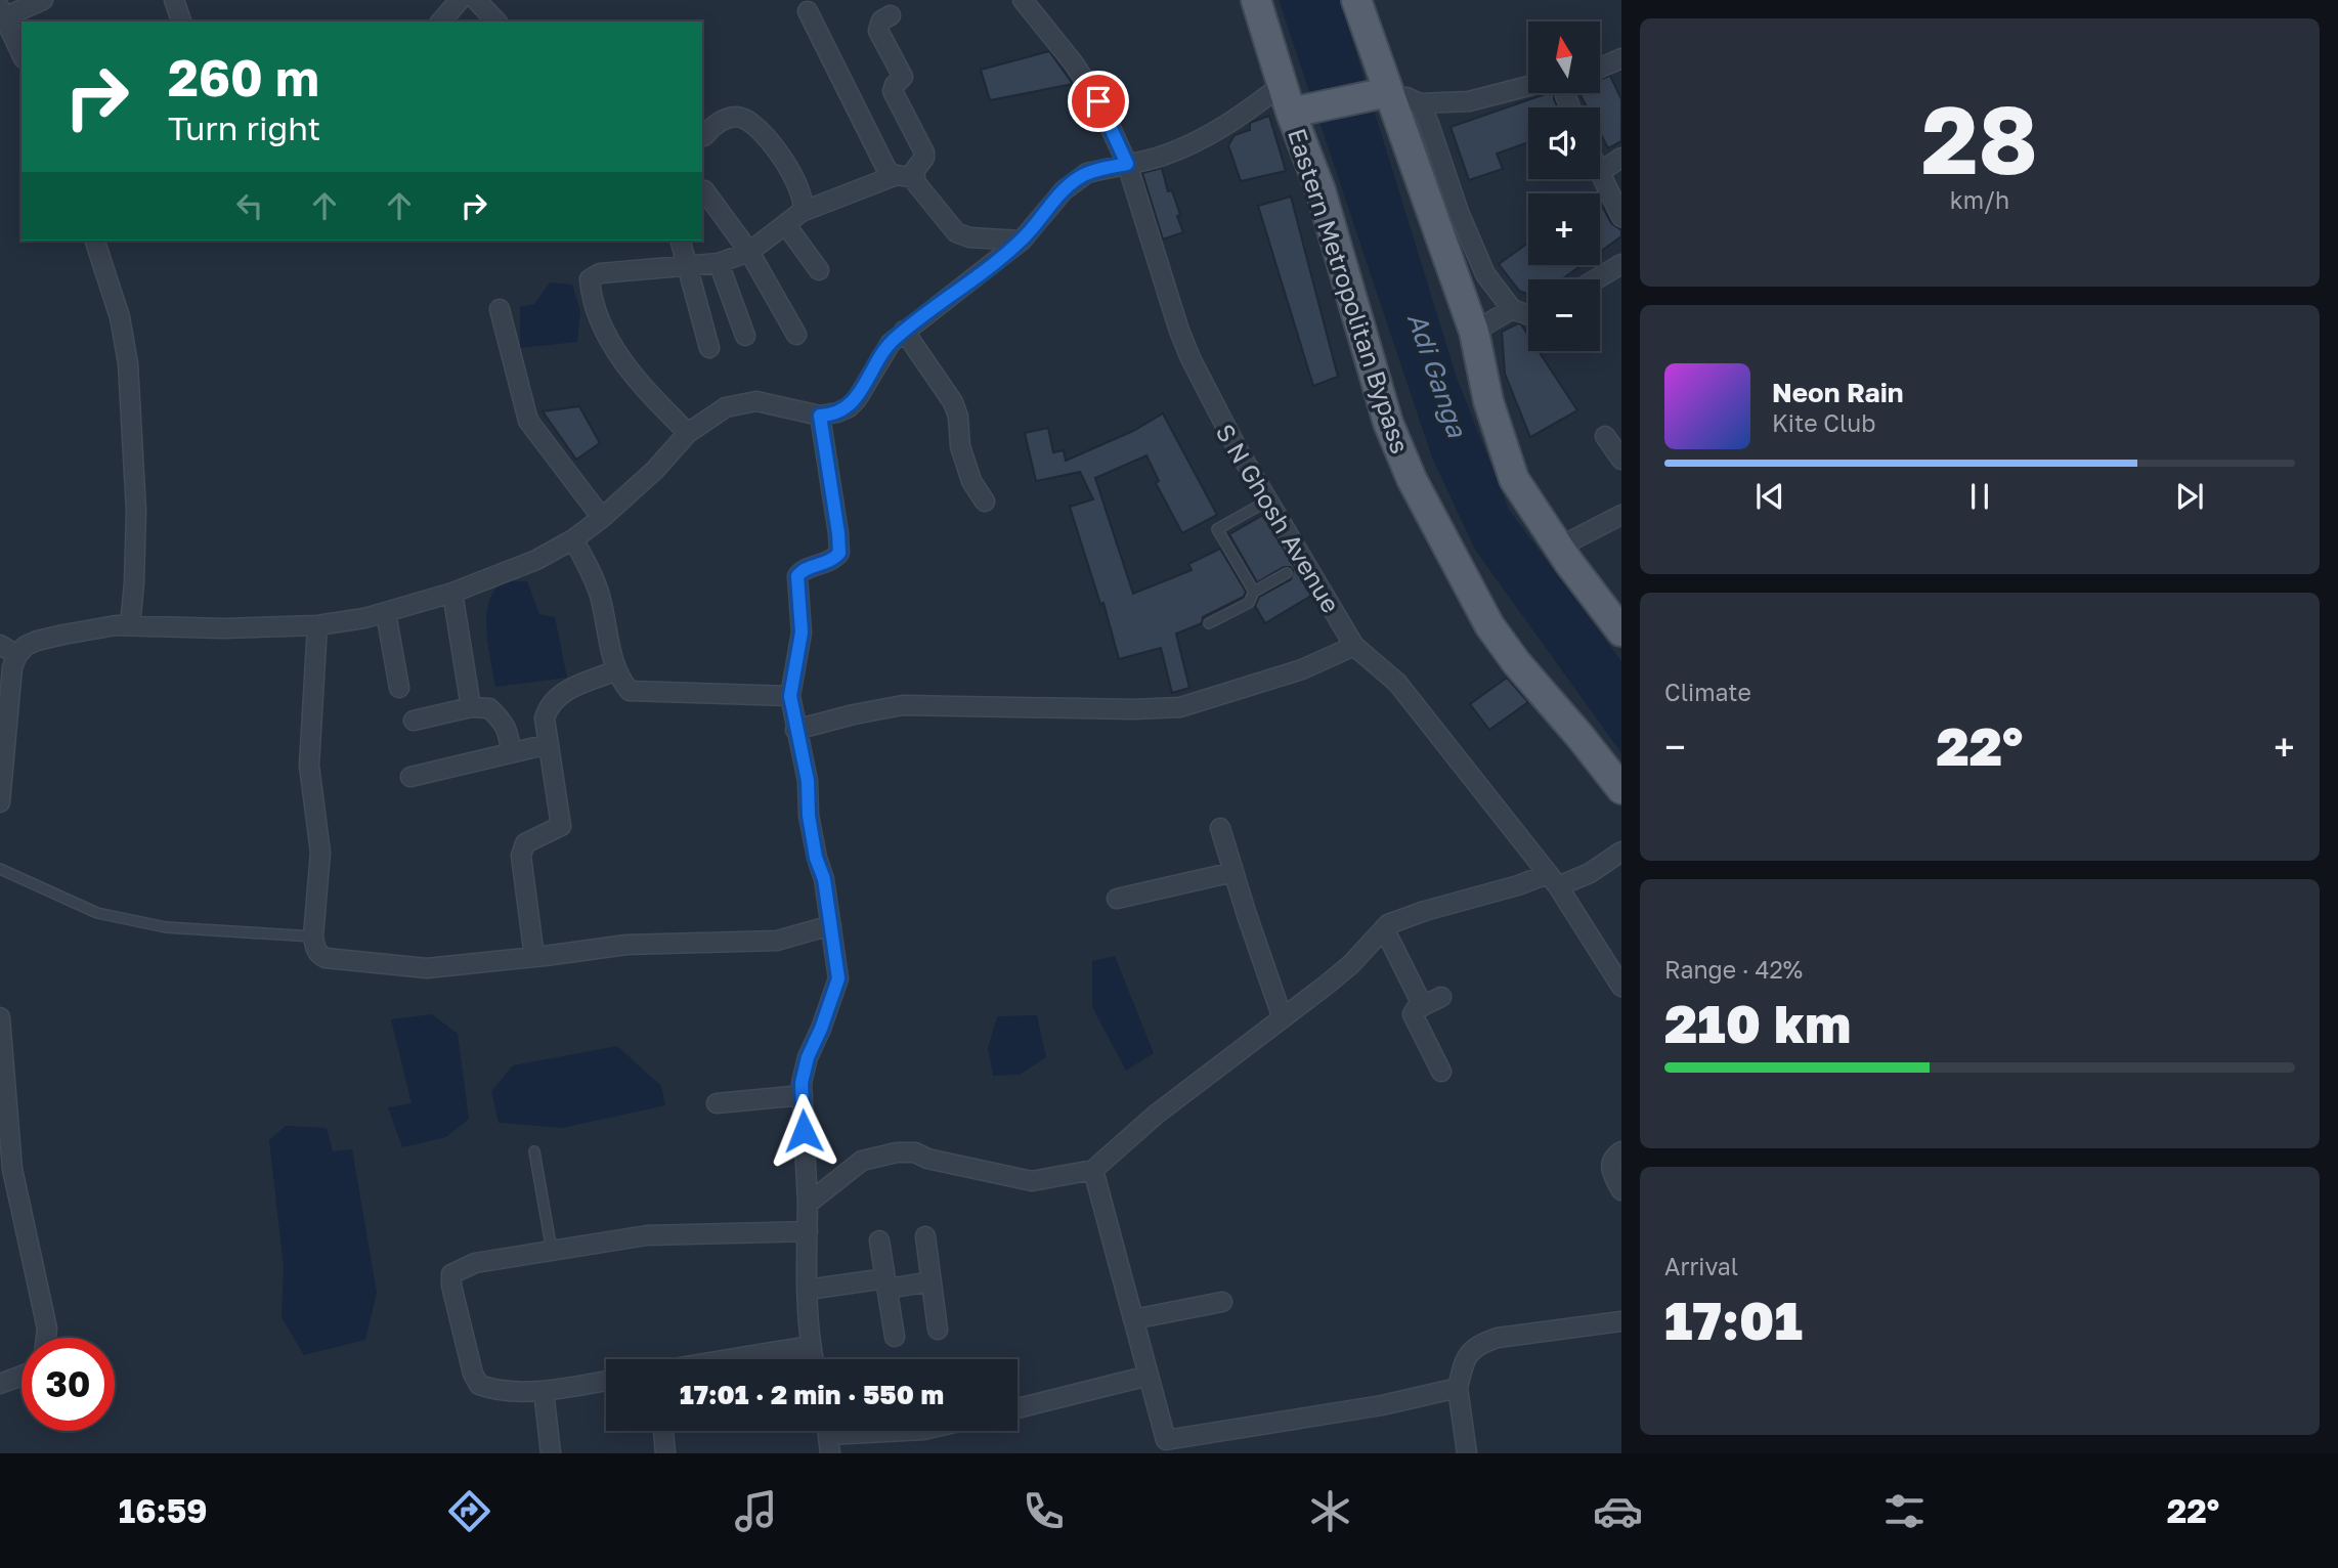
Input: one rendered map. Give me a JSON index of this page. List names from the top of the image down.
{
  "streets": {
    "main road": ["Eastern Metropolitan Bypass"],
    "street": ["S N Ghosh Avenue"]
  },
  "water": ["Adi Ganga"],
  "north": "top",
  "page": {
    "tile": [
      ["28", "km/h"],
      "Climate",
      ["Range · 42%", "210 km"],
      ["Arrival", "17:01"]
    ],
    "map_buttons": ["+", "−"],
    "turn": ["260 m", "Turn right"],
    "song": ["Neon Rain", "Kite Club"],
    "heat": ["−", "22°", "+"],
    "limit": "30",
    "trip": "17:01 · 2 min · 550 m",
    "tabs": ["16:59", "22°"]
  }
}
